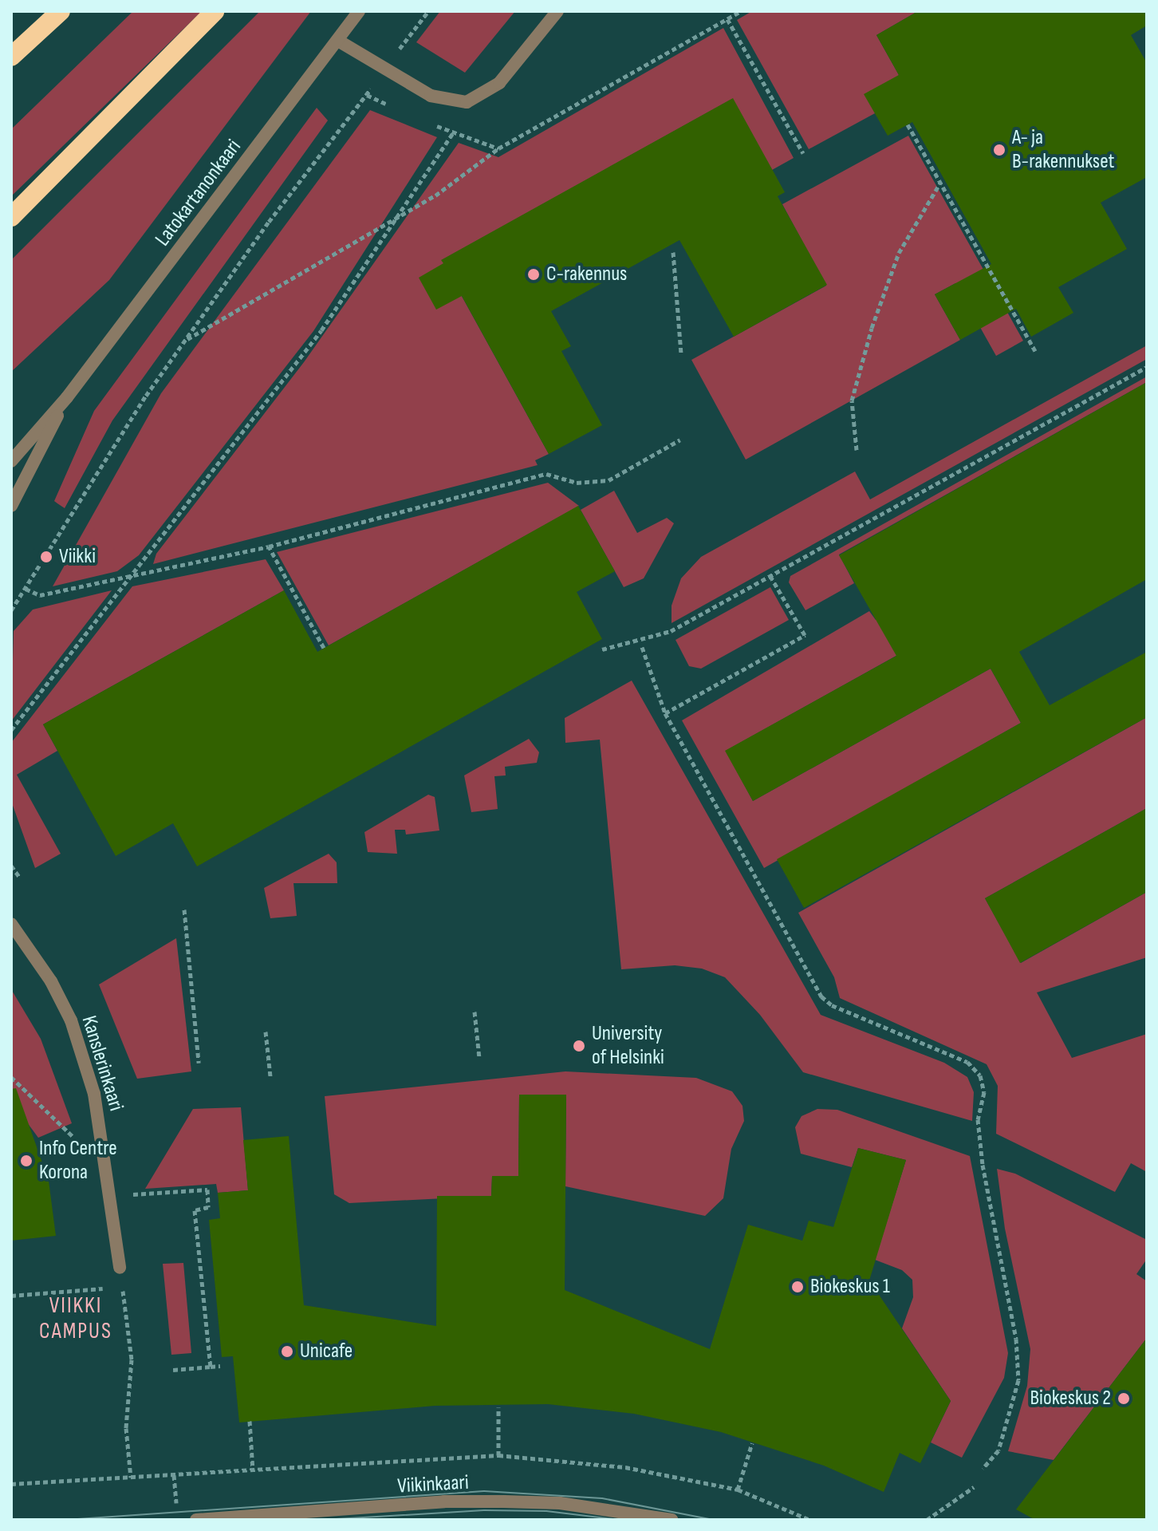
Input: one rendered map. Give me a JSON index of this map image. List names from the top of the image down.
{
  "streets": {
    "street": ["Latokartanonkaari", "Kanslerinkaari", "Viikinkaari"]
  },
  "districts": ["VIIKKI CAMPUS"],
  "places": [
    "A- ja B-rakennukset",
    "C-rakennus",
    "Viikki",
    "University of Helsinki",
    "Info Centre Korona",
    "Biokeskus 1",
    "Unicafe",
    "Biokeskus 2"
  ]
}
